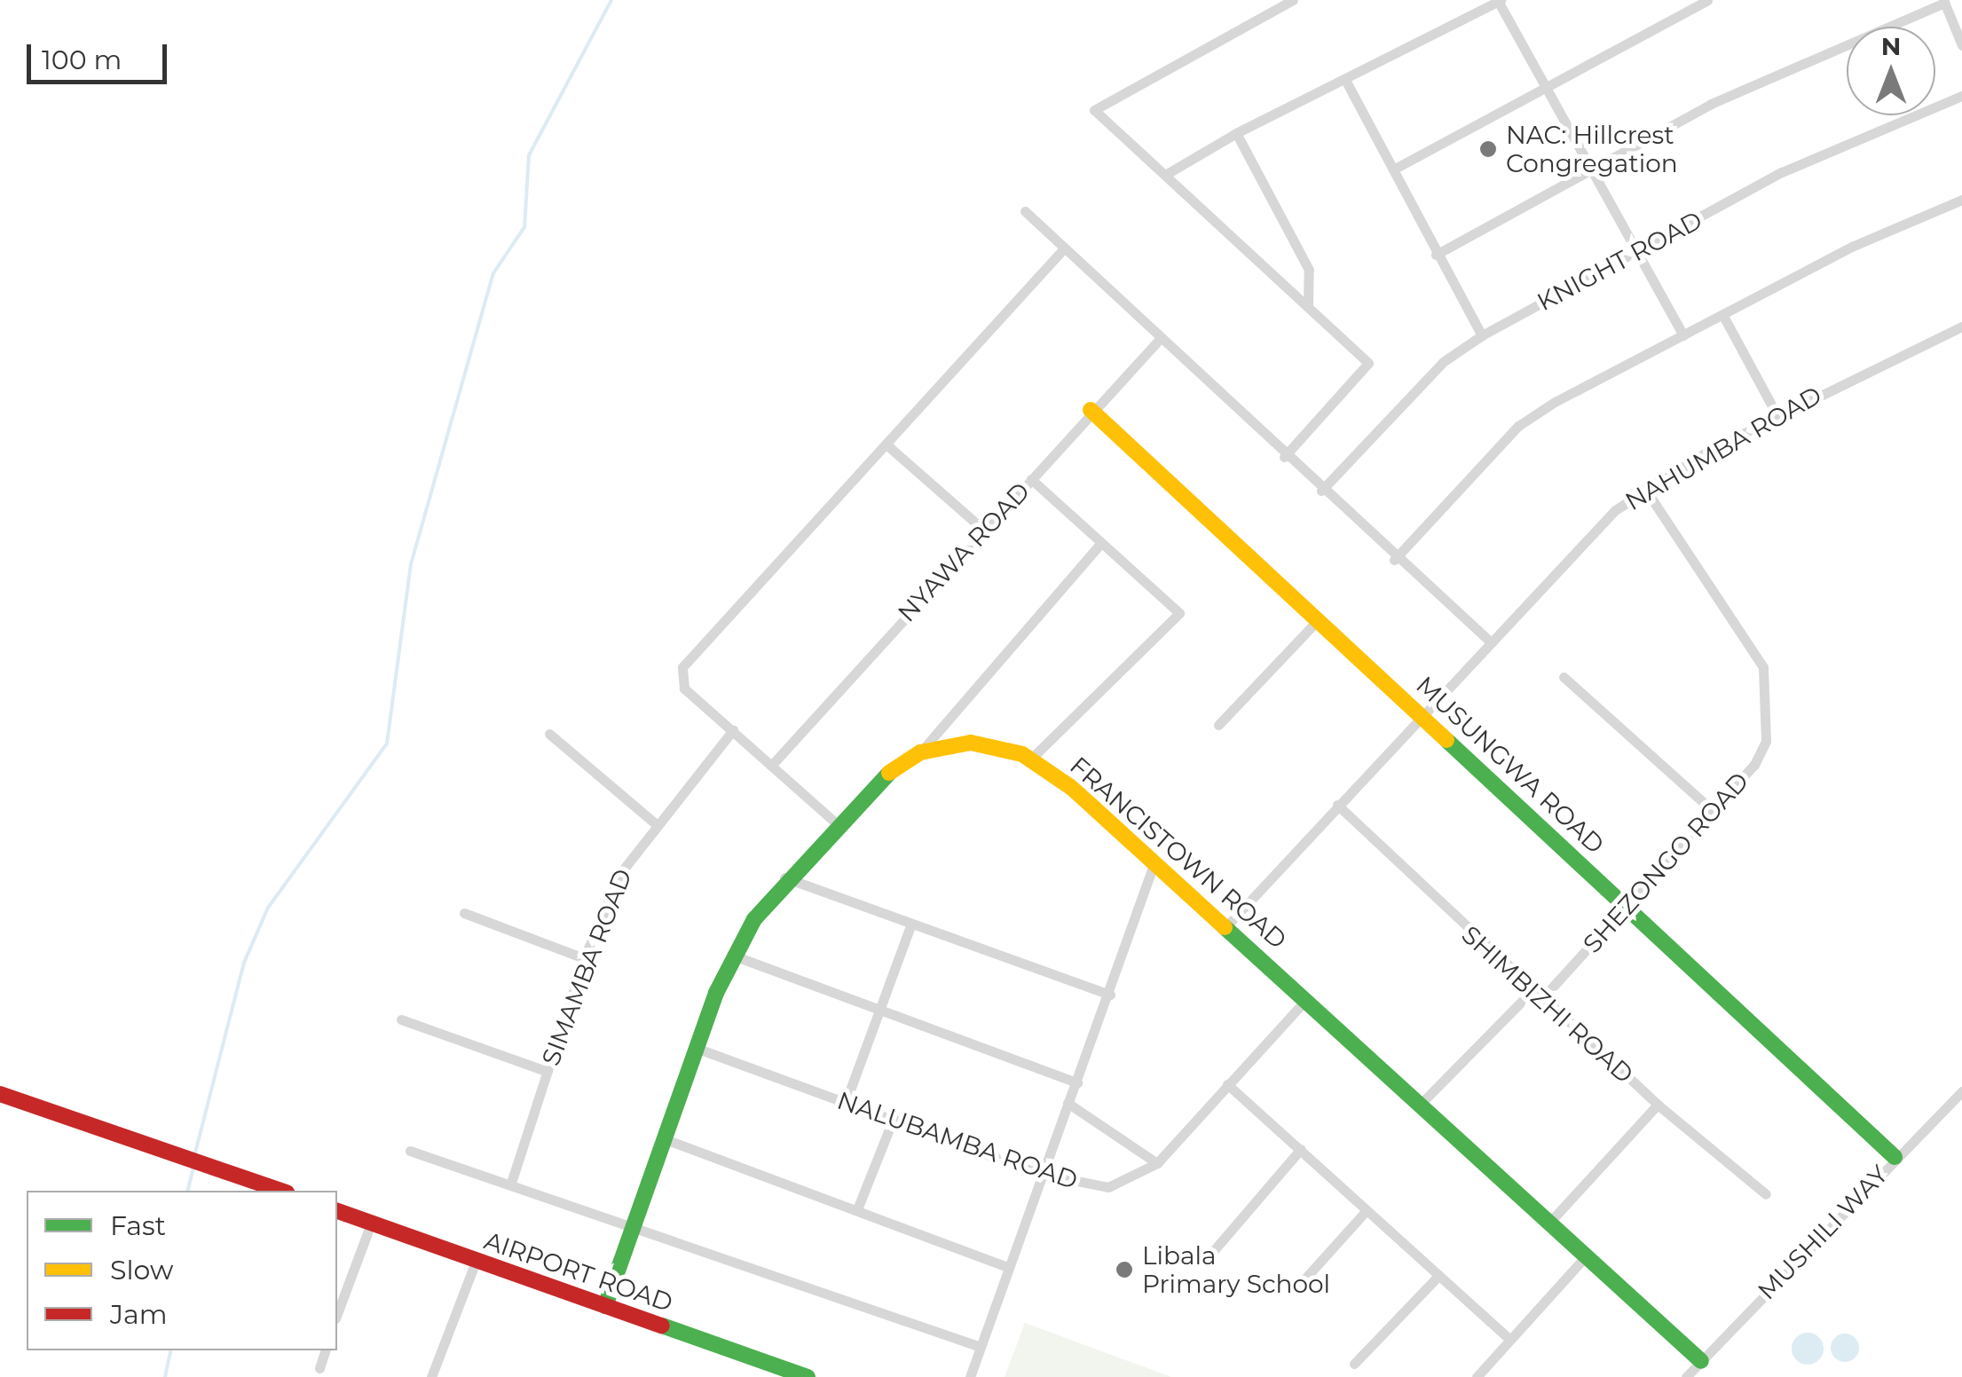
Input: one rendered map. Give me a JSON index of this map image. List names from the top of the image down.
{
  "streets": {
    "street": [
      "KNIGHT ROAD",
      "NAHUMBA ROAD",
      "NYAWA ROAD",
      "MUSUNGWA ROAD",
      "FRANCISTOWN ROAD",
      "SHEZONGO ROAD",
      "SIMAMBA ROAD",
      "SHIMBIZHI ROAD",
      "NALUBAMBA ROAD",
      "MUSHILI WAY",
      "AIRPORT ROAD"
    ]
  },
  "crossings": [
    ["NAHUMBA ROAD", "MUSUNGWA ROAD"],
    ["NAHUMBA ROAD", "FRANCISTOWN ROAD"],
    ["NAHUMBA ROAD", "SHEZONGO ROAD"],
    ["NAHUMBA ROAD", "SHIMBIZHI ROAD"],
    ["NYAWA ROAD", "MUSUNGWA ROAD"],
    ["MUSUNGWA ROAD", "SHEZONGO ROAD"],
    ["MUSUNGWA ROAD", "MUSHILI WAY"],
    ["FRANCISTOWN ROAD", "NALUBAMBA ROAD"],
    ["FRANCISTOWN ROAD", "MUSHILI WAY"],
    ["FRANCISTOWN ROAD", "AIRPORT ROAD"],
    ["SHEZONGO ROAD", "SHIMBIZHI ROAD"]
  ],
  "places": ["NAC: Hillcrest Congregation", "Libala Primary School"],
  "legend": ["Fast", "Slow", "Jam"],
  "scale_bar": "100 m",
  "north": "top"
}
